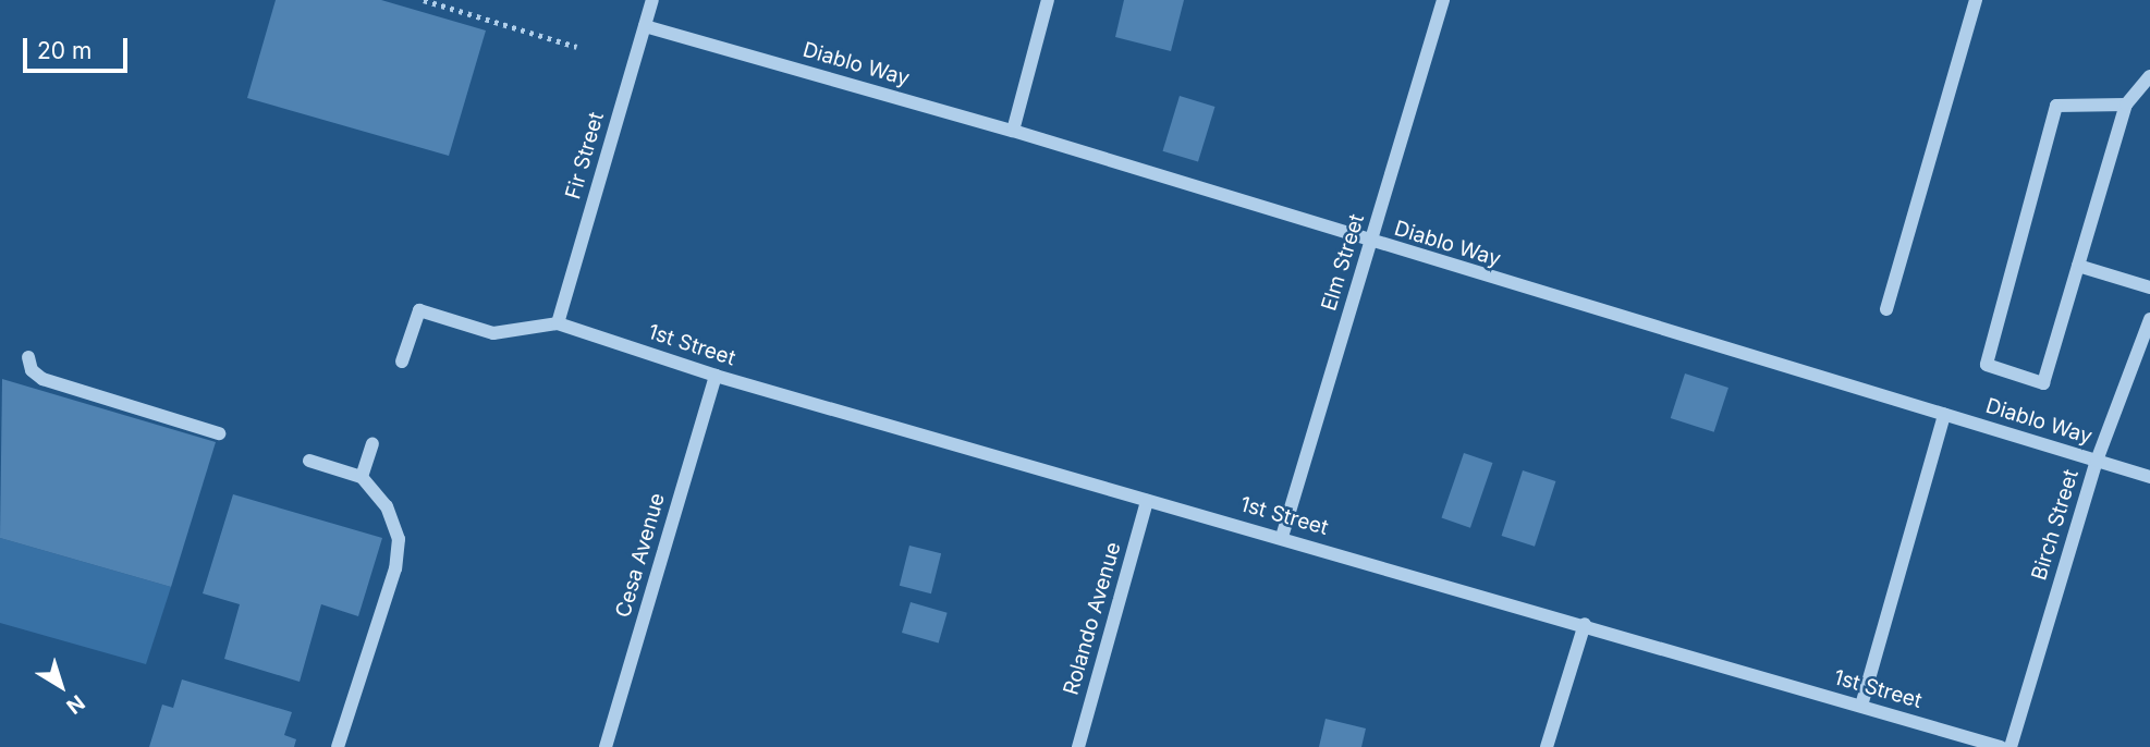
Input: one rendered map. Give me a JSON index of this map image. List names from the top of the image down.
{
  "streets": {
    "street": [
      "Diablo Way",
      "Fir Street",
      "Elm Street",
      "1st Street",
      "Birch Street",
      "Cesa Avenue",
      "Rolando Avenue"
    ]
  },
  "crossings": [
    ["Diablo Way", "Fir Street"],
    ["Diablo Way", "Elm Street"],
    ["Diablo Way", "Birch Street"],
    ["Fir Street", "1st Street"],
    ["Elm Street", "1st Street"],
    ["1st Street", "Cesa Avenue"],
    ["1st Street", "Rolando Avenue"]
  ],
  "scale_bar": "20 m",
  "north": "bottom right"
}
